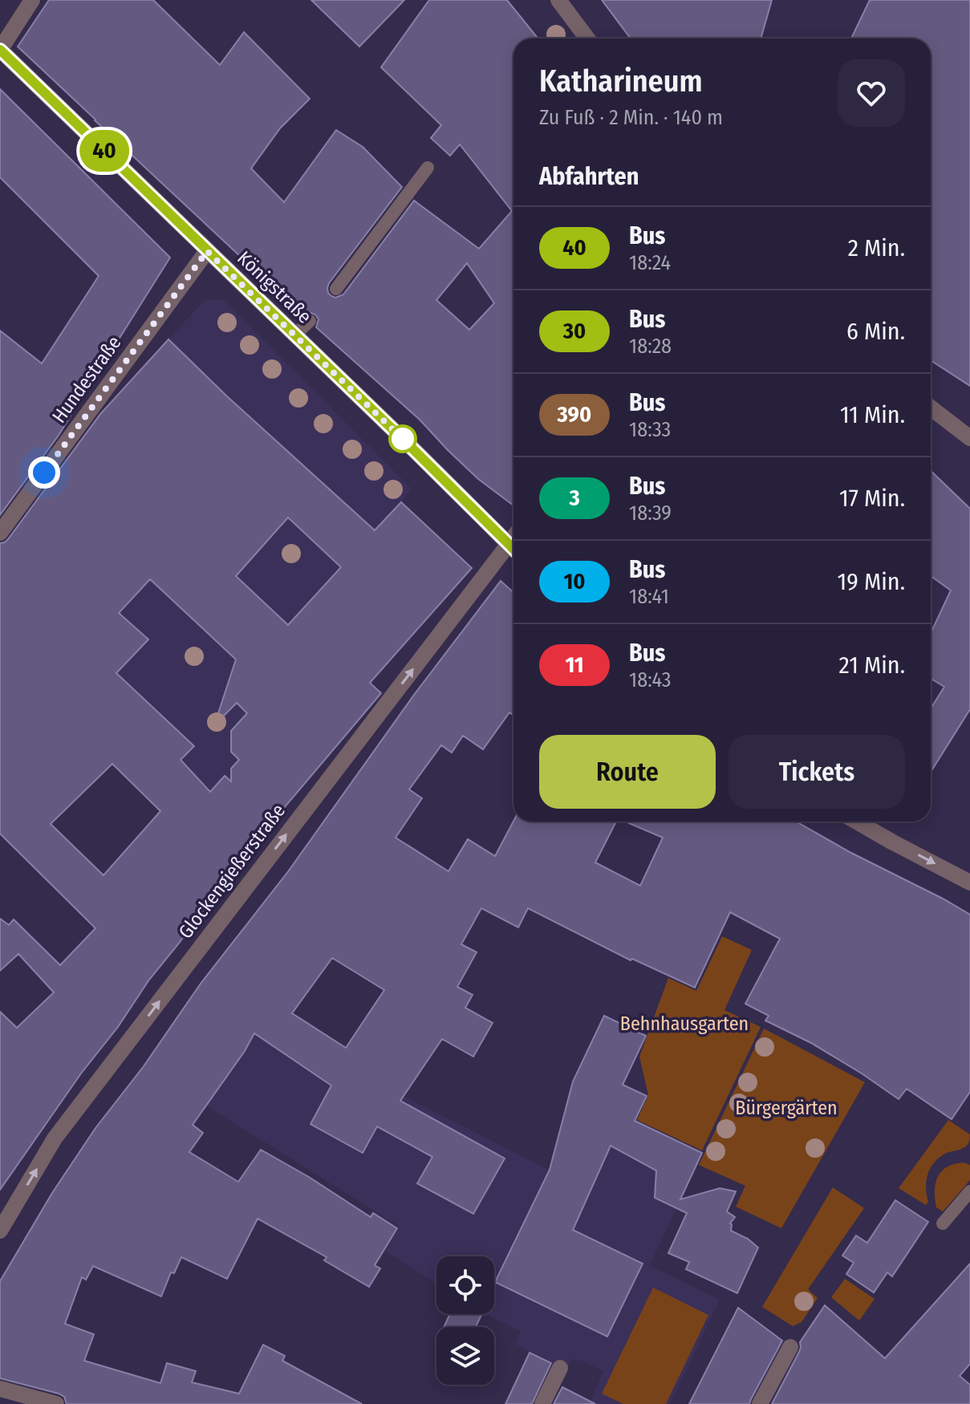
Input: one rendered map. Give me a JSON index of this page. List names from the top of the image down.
{
  "streets": {
    "street": ["Königstraße", "Hundestraße", "Glockengießerstraße"]
  },
  "crossings": [
    ["Königstraße", "Hundestraße"]
  ],
  "one_way": ["Glockengießerstraße"],
  "parks": ["Behnhausgarten", "Bürgergärten"],
  "lines": ["bus line 40"],
  "page": {
    "on_map": "40",
    "heading": [
      ["Katharineum", "Zu Fuß · 2 Min. · 140 m"],
      "Abfahrten"
    ],
    "list": [
      {
        "mark": "40",
        "name": "Bus",
        "note": "18:24",
        "value": "2 Min."
      },
      {
        "mark": "30",
        "name": "Bus",
        "note": "18:28",
        "value": "6 Min."
      },
      {
        "mark": "390",
        "name": "Bus",
        "note": "18:33",
        "value": "11 Min."
      },
      {
        "mark": "3",
        "name": "Bus",
        "note": "18:39",
        "value": "17 Min."
      },
      {
        "mark": "10",
        "name": "Bus",
        "note": "18:41",
        "value": "19 Min."
      },
      {
        "mark": "11",
        "name": "Bus",
        "note": "18:43",
        "value": "21 Min."
      }
    ],
    "buttons": ["Route", "Tickets"]
  }
}
